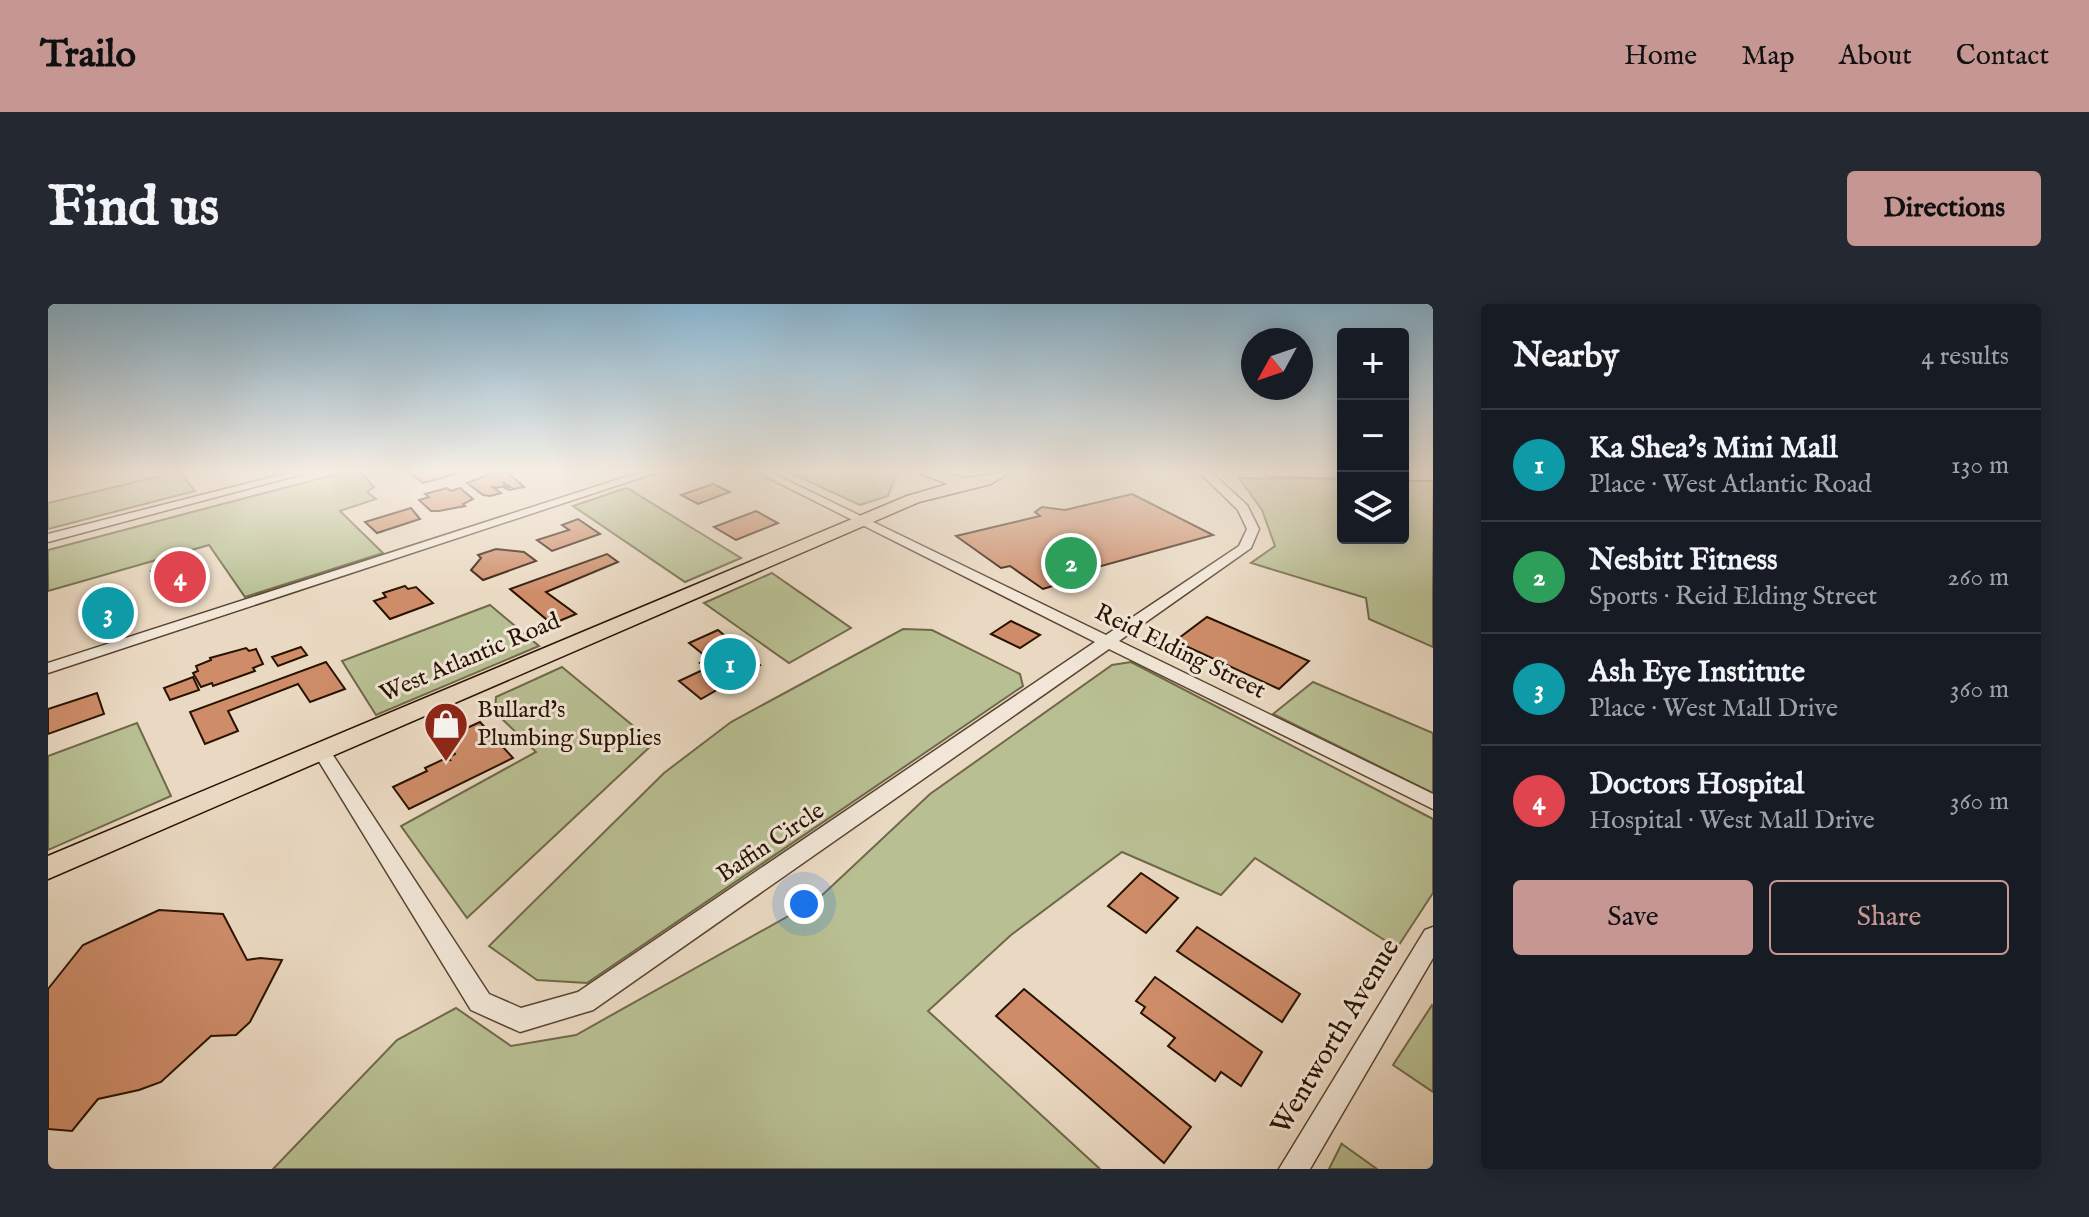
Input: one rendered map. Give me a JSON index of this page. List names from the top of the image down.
{
  "streets": {
    "main road": ["West Atlantic Road"],
    "street": ["Reid Elding Street", "Baffin Circle", "Wentworth Avenue"]
  },
  "crossings": [
    ["Reid Elding Street", "West Atlantic Road"],
    ["Reid Elding Street", "Baffin Circle"],
    ["West Atlantic Road", "Baffin Circle"]
  ],
  "places": {
    "shop": ["Bullard's Plumbing Supplies"]
  },
  "north": "bottom left",
  "page": {
    "header": "Trailo",
    "nav": [
      "Home",
      "Map",
      "About",
      "Contact"
    ],
    "buttons": [
      "Directions",
      ["Save", "Share"]
    ],
    "title": "Find us",
    "heading": ["Nearby", "4 results"],
    "map_buttons": ["+", "−"],
    "list": [
      {
        "mark": "1",
        "name": "Ka Shea's Mini Mall",
        "note": "Place · West Atlantic Road",
        "value": "130 m"
      },
      {
        "mark": "2",
        "name": "Nesbitt Fitness",
        "note": "Sports · Reid Elding Street",
        "value": "260 m"
      },
      {
        "mark": "3",
        "name": "Ash Eye Institute",
        "note": "Place · West Mall Drive",
        "value": "360 m"
      },
      {
        "mark": "4",
        "name": "Doctors Hospital",
        "note": "Hospital · West Mall Drive",
        "value": "360 m"
      }
    ],
    "pins": [
      "2",
      "4",
      "3",
      "1"
    ]
  }
}
